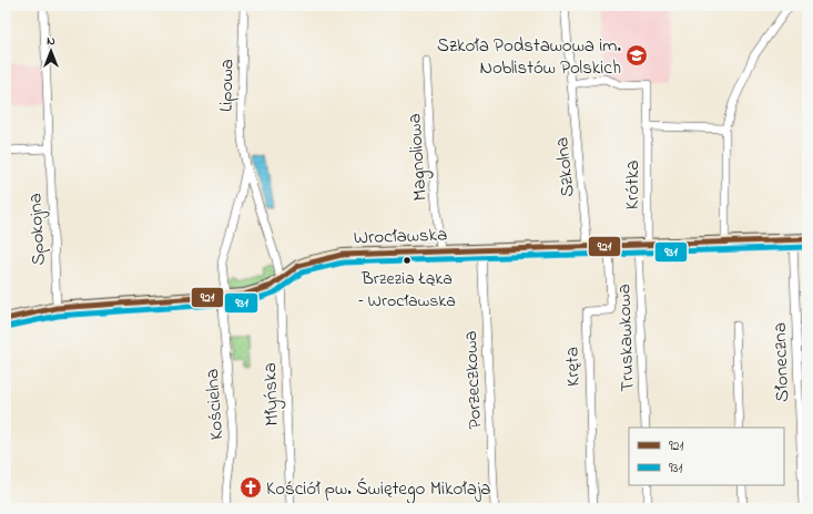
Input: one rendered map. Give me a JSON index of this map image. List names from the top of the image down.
{
  "streets": {
    "street": [
      "Lipowa",
      "Magnoliowa",
      "Szkolna",
      "Krótka",
      "Spokojna",
      "Wrocławska",
      "Truskawkowa",
      "Słoneczna",
      "Kręta",
      "Porzeczkowa",
      "Młyńska",
      "Kościelna"
    ]
  },
  "crossings": [
    ["Lipowa", "Wrocławska"],
    ["Lipowa", "Młyńska"],
    ["Lipowa", "Kościelna"],
    ["Magnoliowa", "Wrocławska"],
    ["Szkolna", "Krótka"],
    ["Szkolna", "Wrocławska"],
    ["Krótka", "Wrocławska"],
    ["Krótka", "Truskawkowa"],
    ["Spokojna", "Wrocławska"],
    ["Wrocławska", "Truskawkowa"],
    ["Wrocławska", "Słoneczna"],
    ["Wrocławska", "Kręta"],
    ["Wrocławska", "Porzeczkowa"],
    ["Wrocławska", "Młyńska"],
    ["Wrocławska", "Kościelna"]
  ],
  "places": {
    "school or university": ["Szkoła Podstawowa im. Noblistów Polskich"],
    "other": ["Brzezia Łąka – Wrocławska"],
    "church": ["Kościół pw. Świętego Mikołaja"]
  },
  "lines": ["transit line 921", "transit line 931"],
  "legend": ["921", "931"],
  "north": "top"
}
